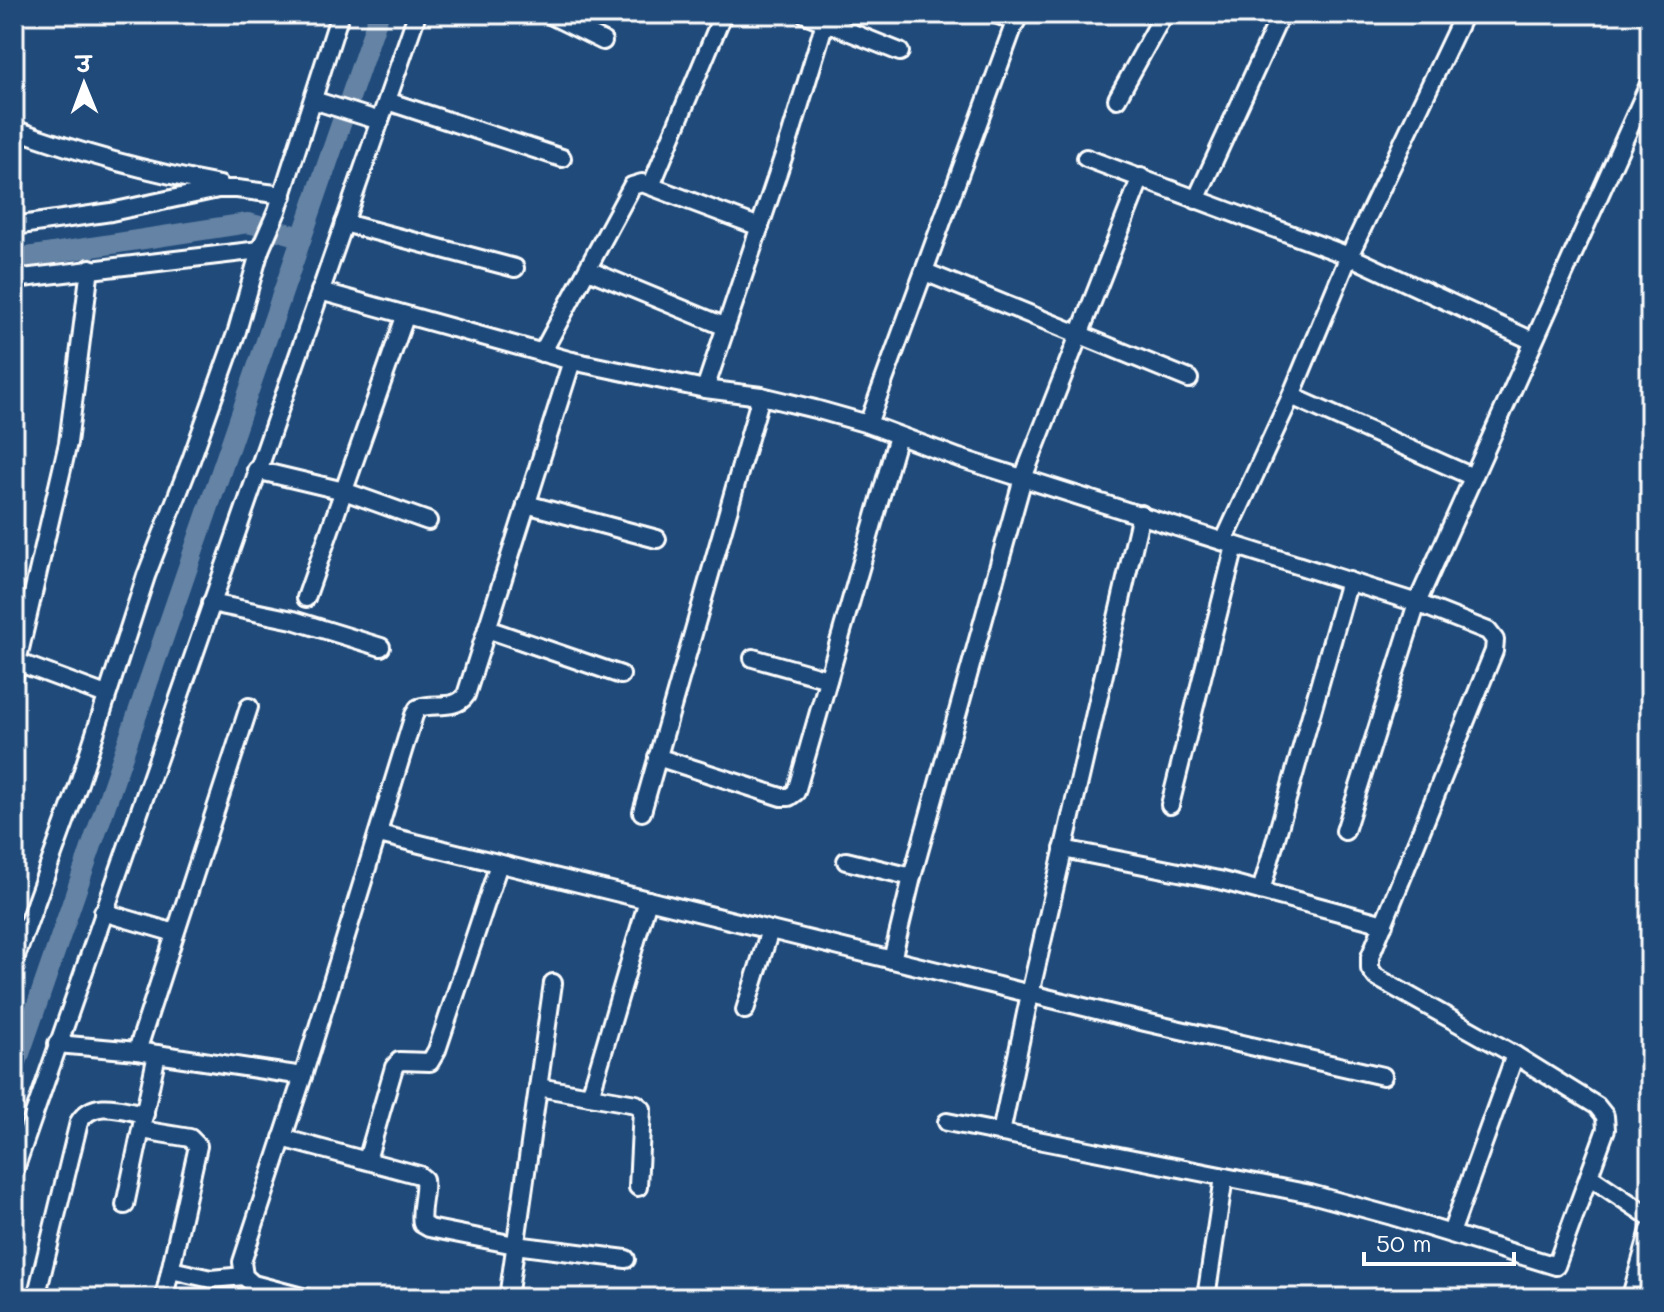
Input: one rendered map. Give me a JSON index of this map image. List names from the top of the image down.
{
  "scale_bar": "50 m",
  "north": "top"
}
